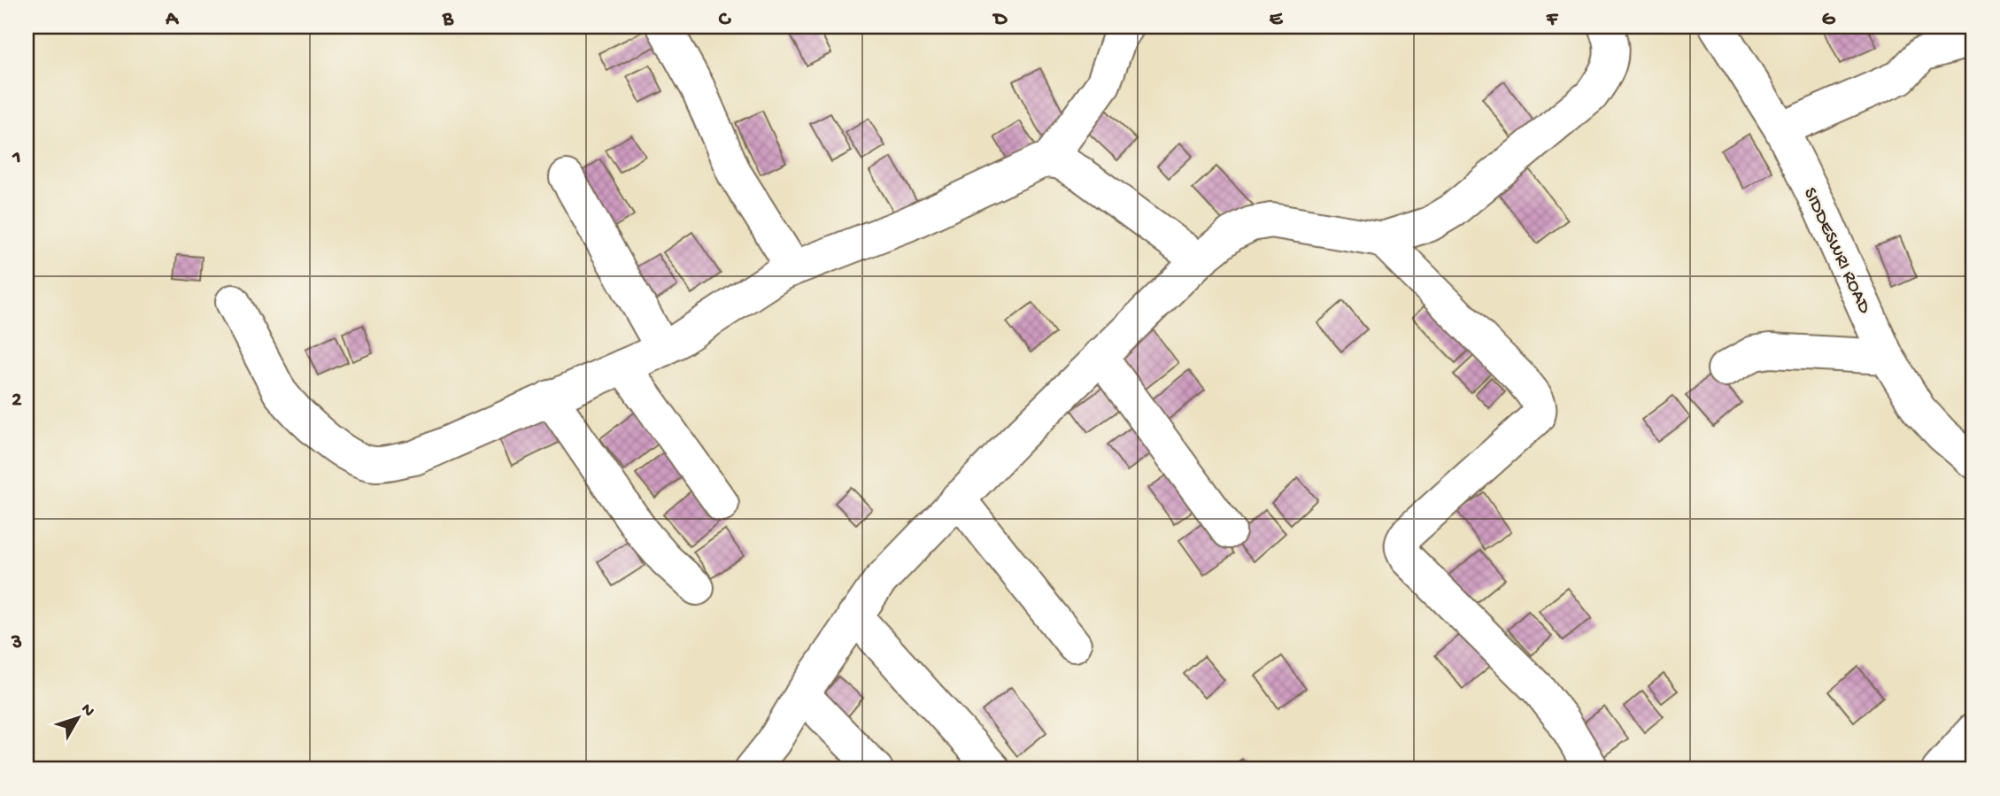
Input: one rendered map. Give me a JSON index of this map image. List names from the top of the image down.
{
  "streets": {
    "street": ["SIDDESWRI ROAD"]
  },
  "north": "top right",
  "grid": {
    "columns": [
      "A",
      "B",
      "C",
      "D",
      "E",
      "F",
      "G"
    ],
    "rows": ["1", "2", "3"]
  }
}
